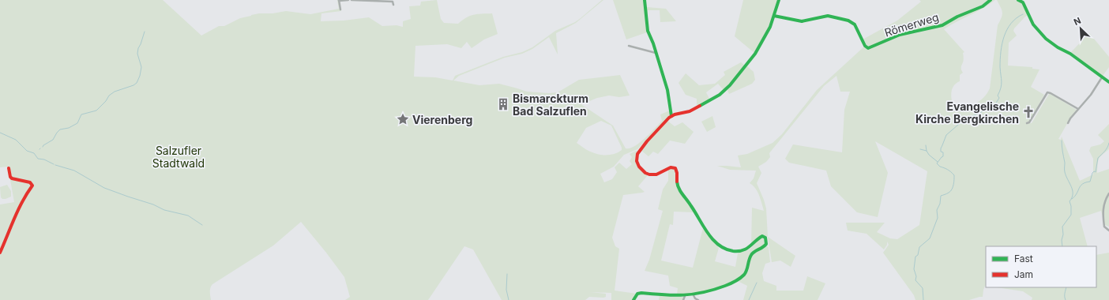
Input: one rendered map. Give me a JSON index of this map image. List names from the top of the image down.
{
  "streets": {
    "street": ["Römerweg"]
  },
  "parks": ["Salzufler Stadtwald"],
  "places": {
    "building": ["Bismarckturm Bad Salzuflen"],
    "church": ["Evangelische Kirche Bergkirchen"],
    "place": ["Vierenberg"]
  },
  "legend": ["Fast", "Jam"],
  "north": "top left"
}
